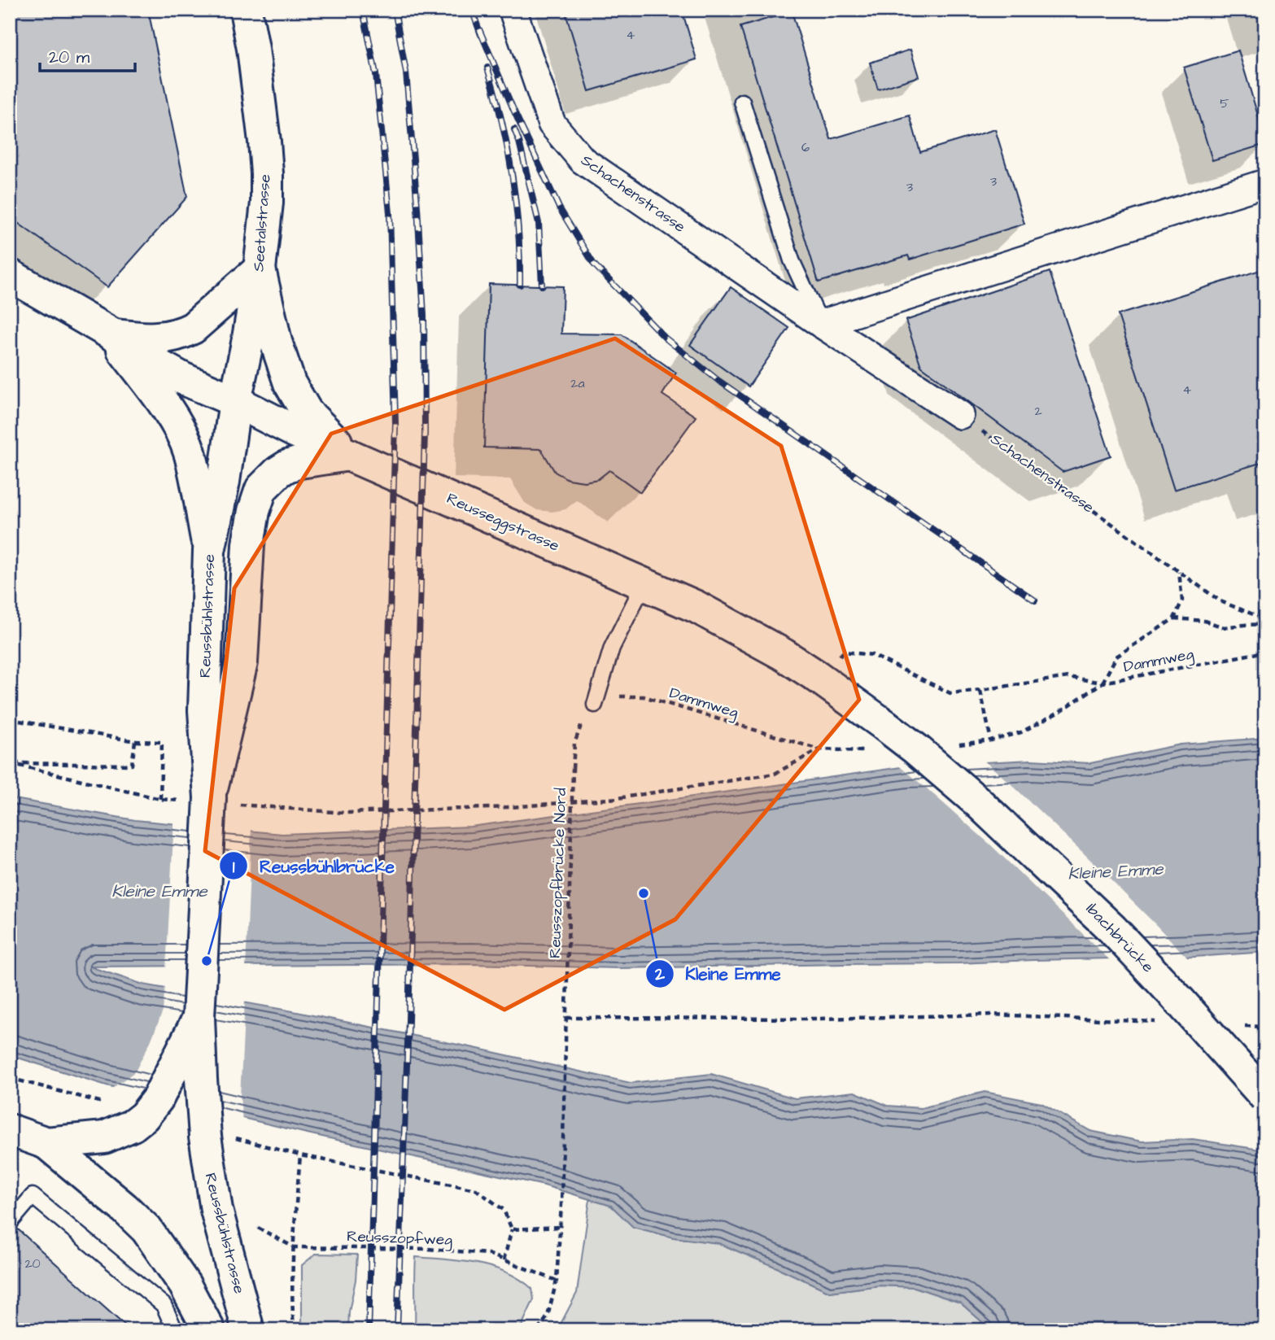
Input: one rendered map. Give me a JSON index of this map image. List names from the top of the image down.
{
  "streets": {
    "main road": [
      "Seetalstrasse",
      "Reusseggstrasse",
      "Reussbühlstrasse",
      "Ibachbrücke"
    ],
    "street": ["Schachenstrasse"],
    "path": ["Dammweg", "Reusszopfbrücke Nord", "Reusszopfweg"]
  },
  "crossings": [
    ["Seetalstrasse", "Reusseggstrasse"],
    ["Seetalstrasse", "Reussbühlstrasse"],
    ["Reusseggstrasse", "Reussbühlstrasse"],
    ["Reusseggstrasse", "Ibachbrücke"],
    ["Dammweg", "Reusszopfbrücke Nord"]
  ],
  "water": ["Kleine Emme"],
  "places": ["Kleine Emme", "Reussbühlbrücke"],
  "house_numbers": [
    "4",
    "5",
    "6",
    "3",
    "3",
    "2a",
    "4",
    "2",
    "20"
  ],
  "scale_bar": "20 m"
}
